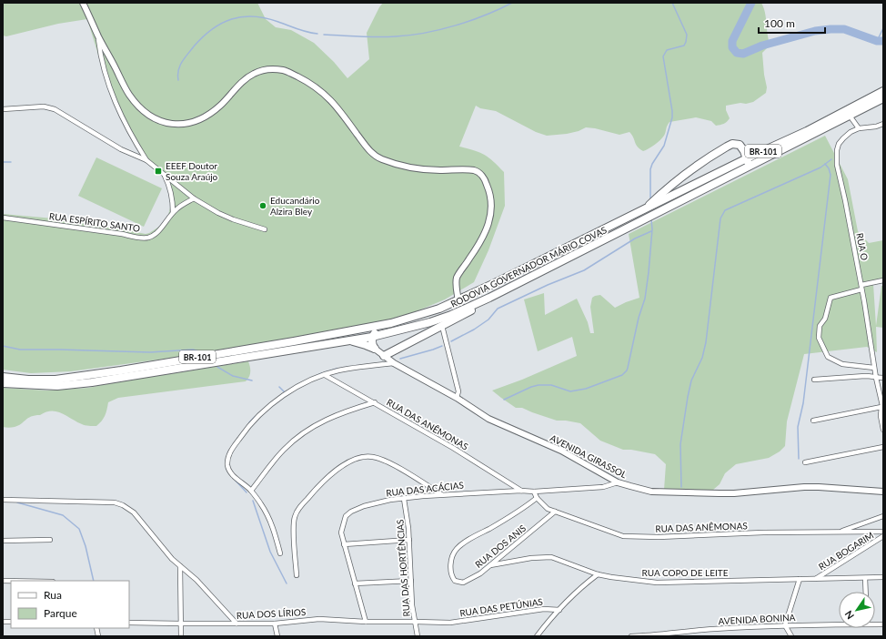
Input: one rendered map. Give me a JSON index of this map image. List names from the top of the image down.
{
  "streets": {
    "highway": ["BR-101", "RODOVIA GOVERNADOR MÁRIO COVAS"],
    "street": [
      "RUA ESPÍRITO SANTO",
      "RUA O",
      "RUA DAS ANÊMONAS",
      "AVENIDA GIRASSOL",
      "RUA DAS ACÁCIAS",
      "RUA DOS ANIS",
      "RUA BOGARIM",
      "RUA DAS HORTÊNCIAS",
      "RUA COPO DE LEITE",
      "RUA DAS PETÚNIAS",
      "RUA DOS LÍRIOS",
      "AVENIDA BONINA"
    ]
  },
  "crossings": [
    ["RUA DAS ANÊMONAS", "RUA DAS ACÁCIAS"],
    ["RUA DAS ANÊMONAS", "RUA DOS ANIS"],
    ["AVENIDA GIRASSOL", "RUA DAS ACÁCIAS"],
    ["RUA DAS ACÁCIAS", "RUA DAS HORTÊNCIAS"],
    ["RUA DAS ACÁCIAS", "RUA DOS LÍRIOS"],
    ["RUA DOS ANIS", "RUA COPO DE LEITE"],
    ["RUA BOGARIM", "RUA COPO DE LEITE"],
    ["RUA DAS HORTÊNCIAS", "RUA DAS PETÚNIAS"],
    ["RUA DAS HORTÊNCIAS", "RUA DOS LÍRIOS"],
    ["RUA DAS PETÚNIAS", "RUA DOS LÍRIOS"]
  ],
  "places": {
    "transit": ["EEEF Doutor Souza Araújo"],
    "other": ["Educandário Alzira Bley"]
  },
  "legend": ["Rua", "Parque"],
  "scale_bar": "100 m",
  "north": "bottom left"
}
